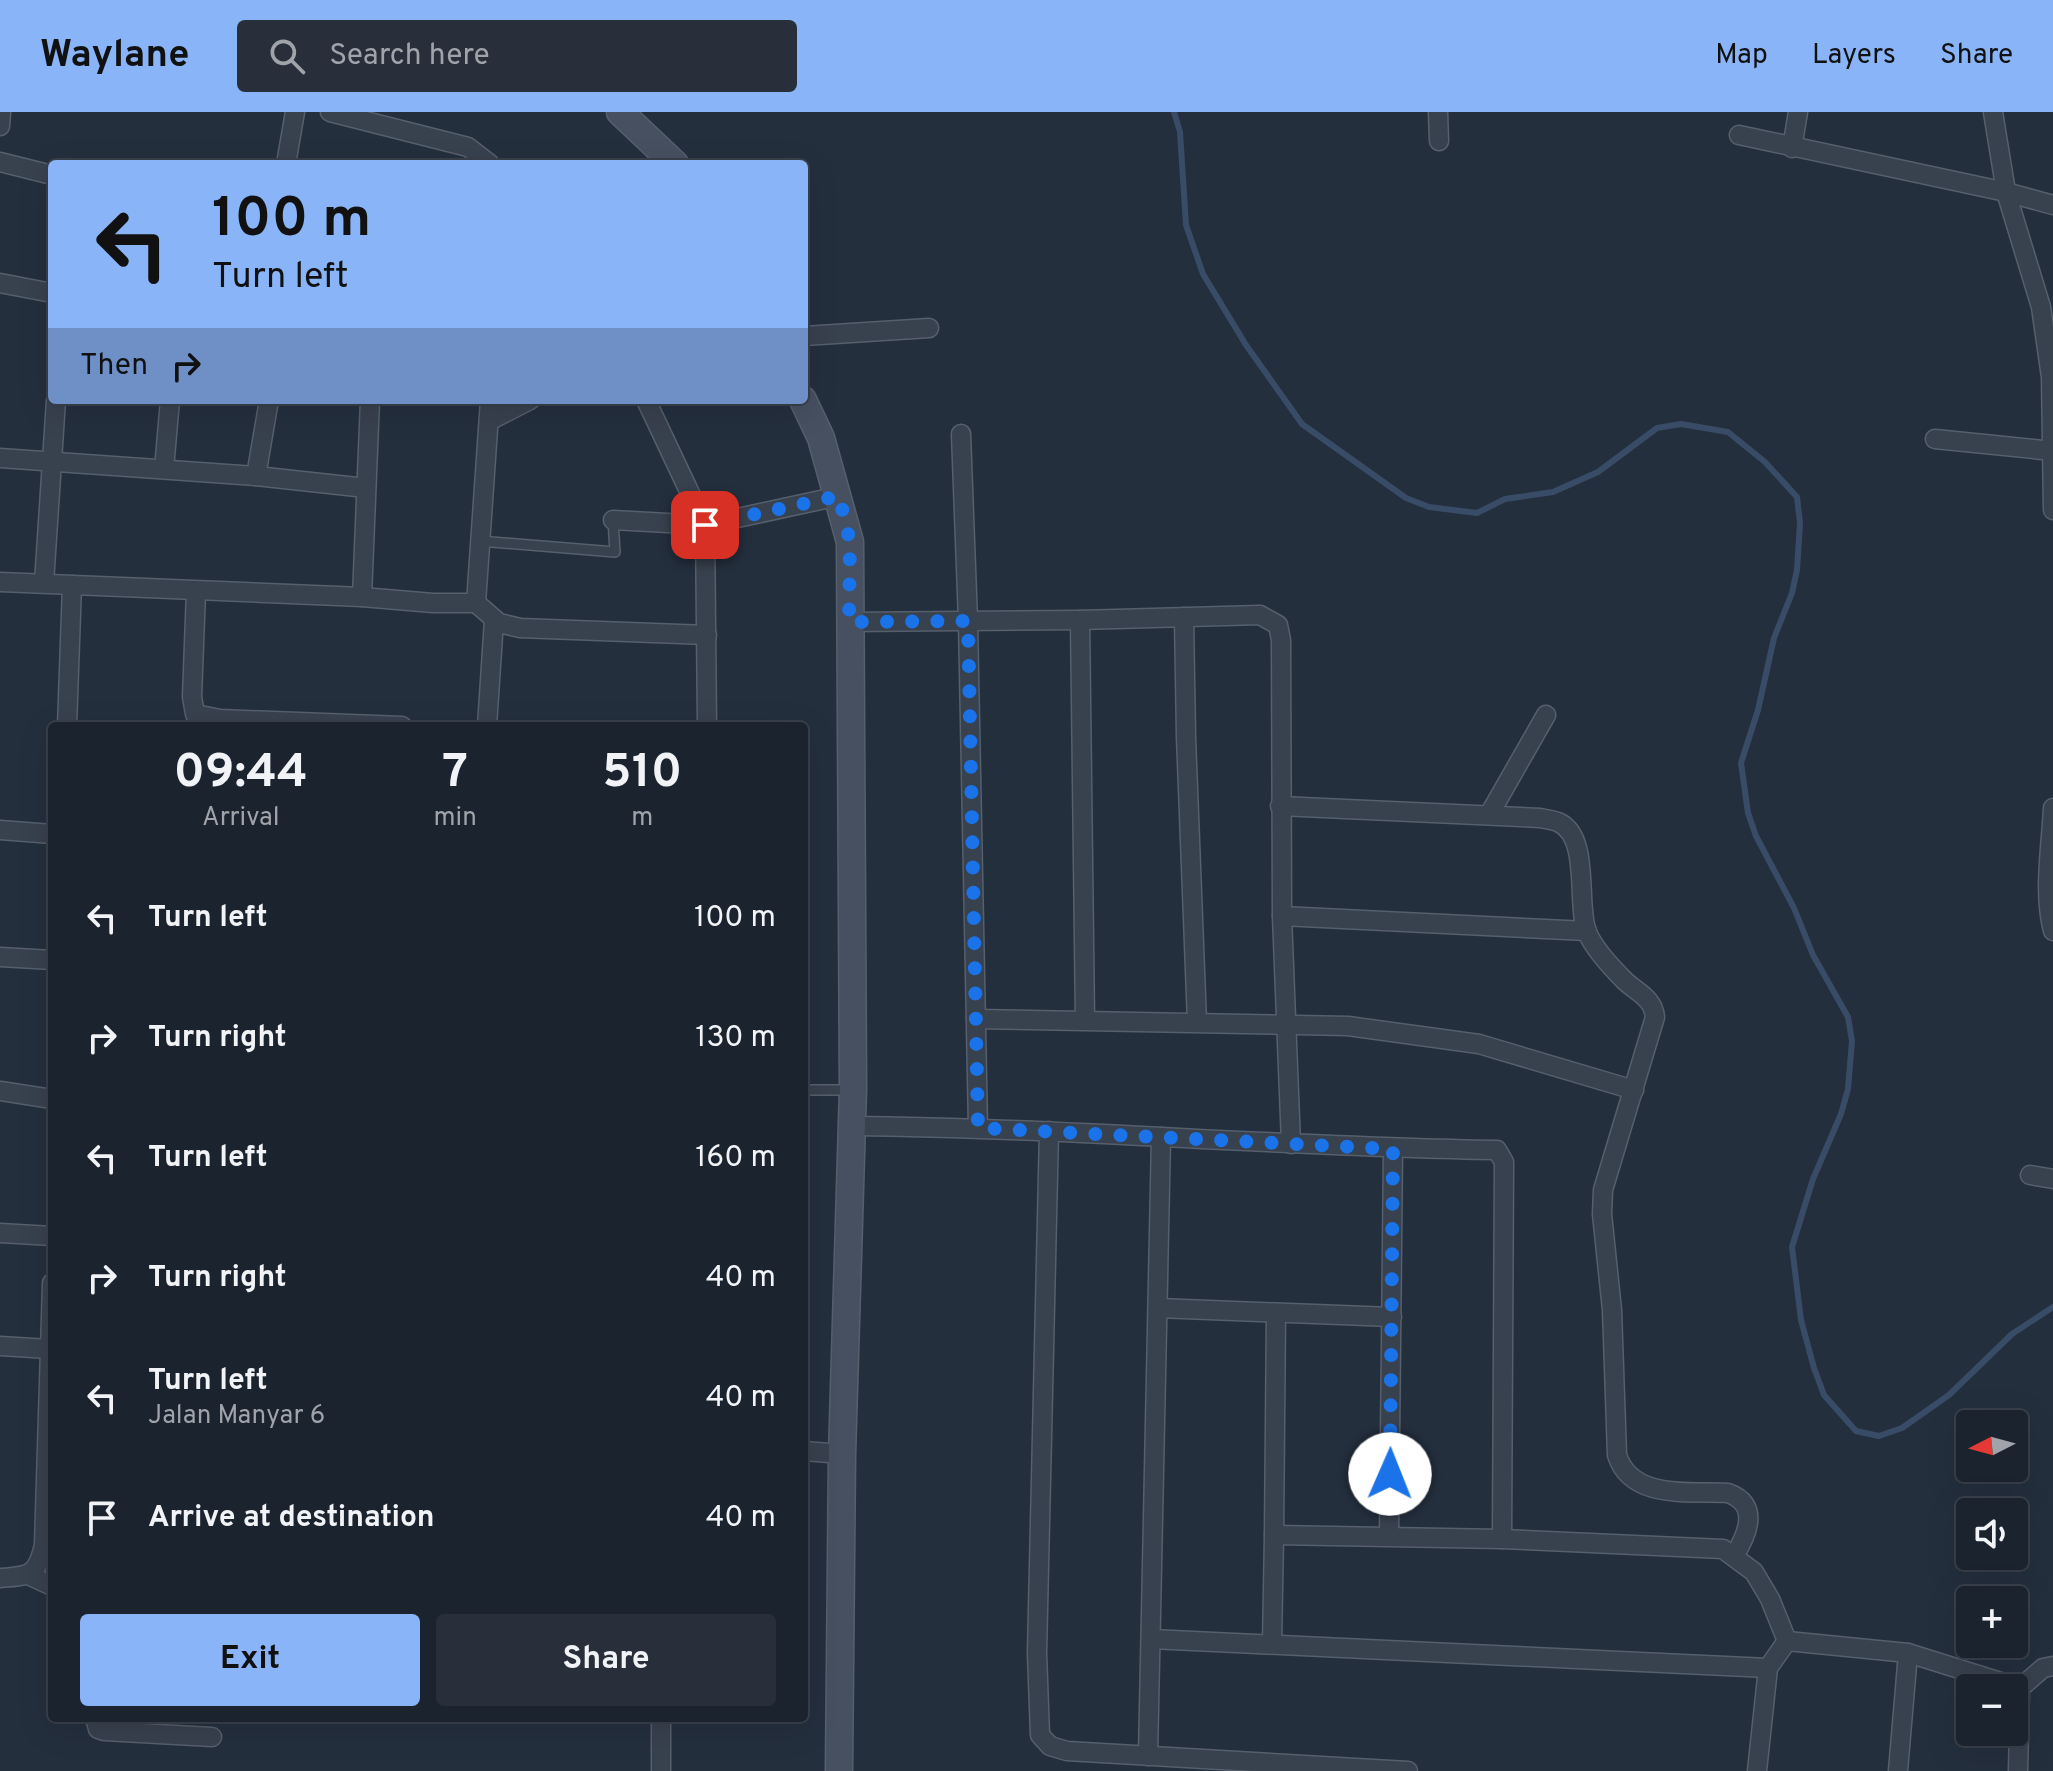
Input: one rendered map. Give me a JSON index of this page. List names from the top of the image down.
{
  "north": "left",
  "page": {
    "header": "Waylane",
    "search": "Search here",
    "nav": ["Map", "Layers", "Share"],
    "turn": ["100 m", "Turn left"],
    "then": "Then",
    "eta": [
      "09:44",
      "Arrival",
      "7",
      "min",
      "510",
      "m"
    ],
    "list": [
      {
        "name": "Turn left",
        "value": "100 m"
      },
      {
        "name": "Turn right",
        "value": "130 m"
      },
      {
        "name": "Turn left",
        "value": "160 m"
      },
      {
        "name": "Turn right",
        "value": "40 m"
      },
      {
        "name": "Turn left",
        "note": "Jalan Manyar 6",
        "value": "40 m"
      },
      {
        "name": "Arrive at destination",
        "value": "40 m"
      }
    ],
    "map_buttons": ["+", "−"],
    "buttons": ["Exit", "Share"]
  }
}
